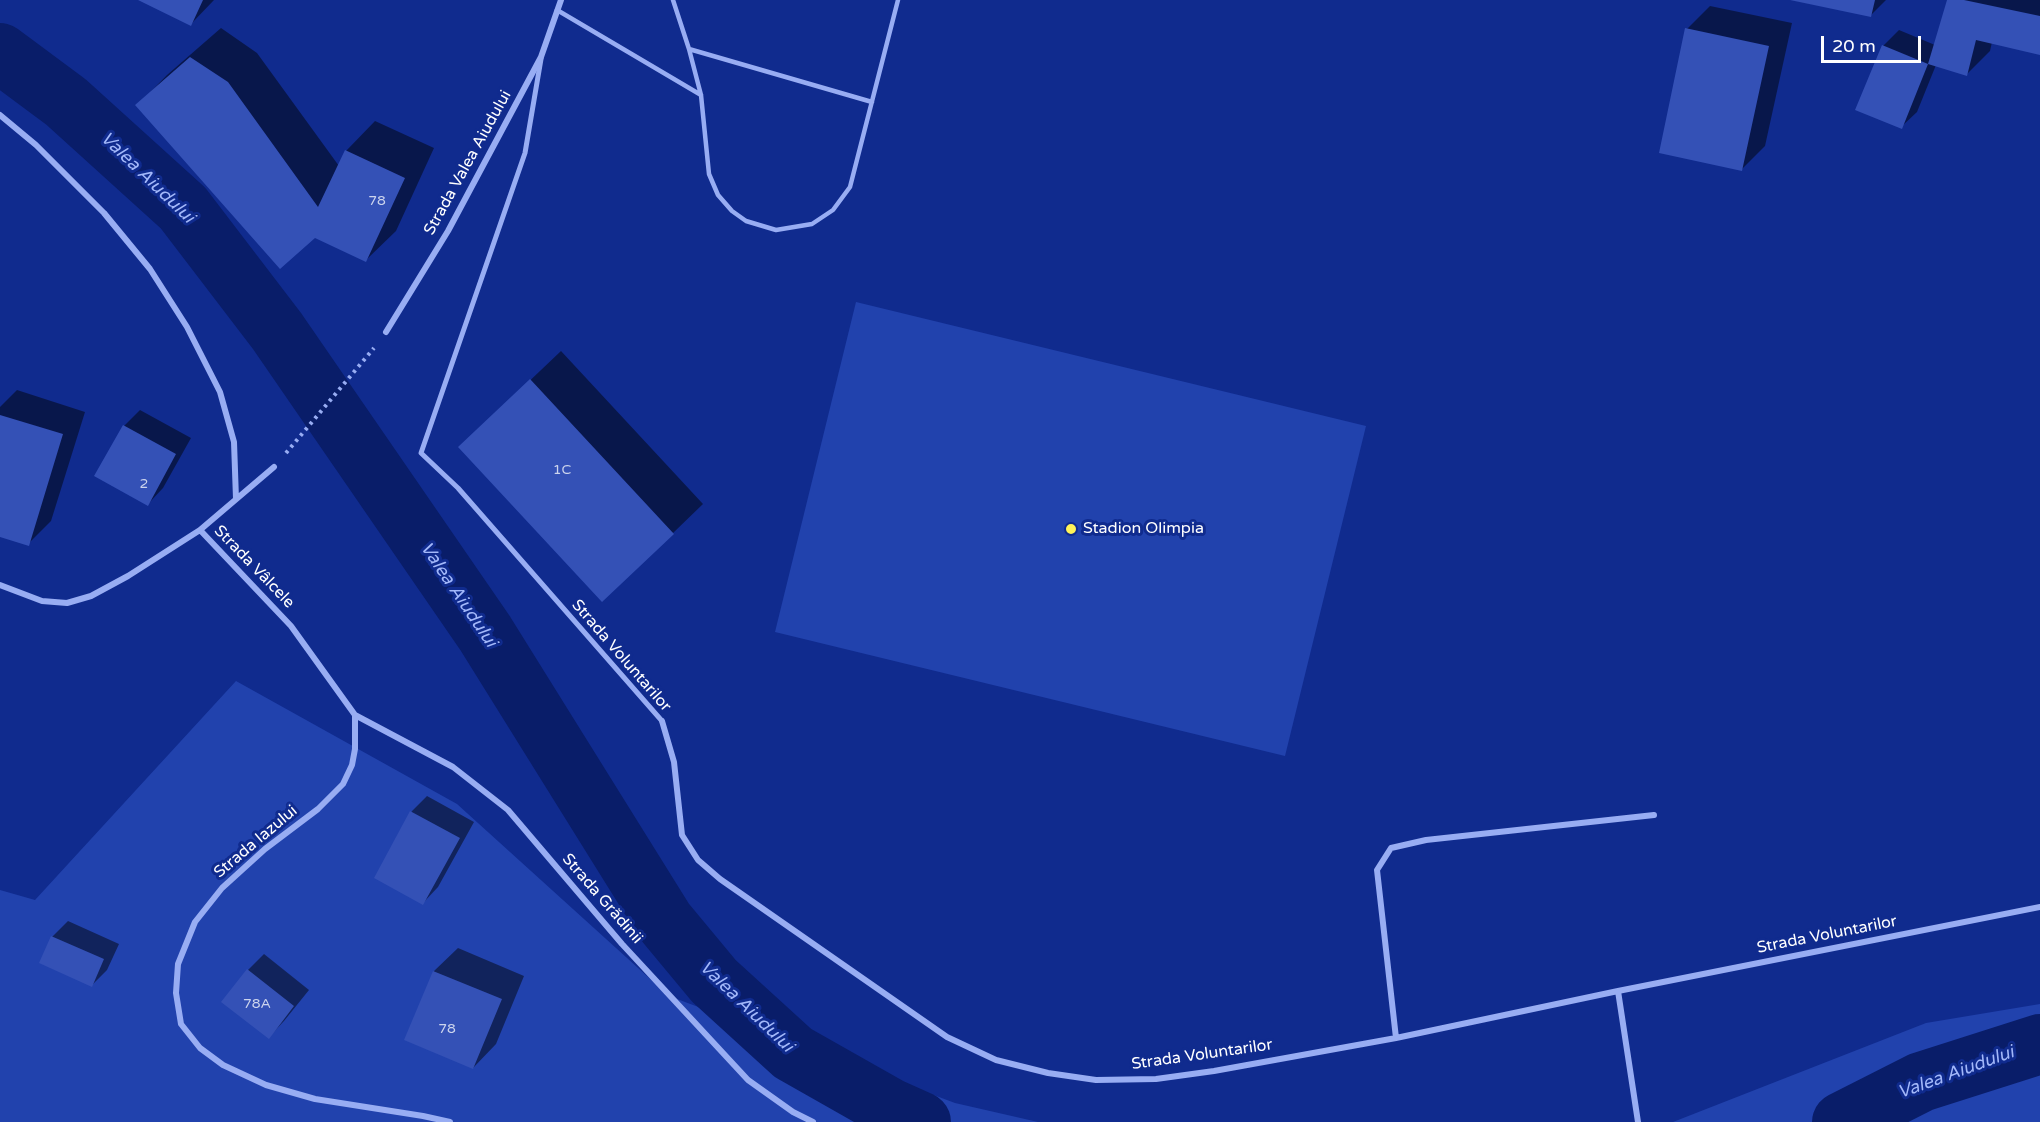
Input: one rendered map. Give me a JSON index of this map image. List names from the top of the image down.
{
  "streets": {
    "street": [
      "Strada Valea Aiudului",
      "Strada Vâlcele",
      "Strada Voluntarilor",
      "Strada Iazului",
      "Strada Grădinii"
    ]
  },
  "crossings": [
    ["Strada Valea Aiudului", "Strada Voluntarilor"],
    ["Strada Vâlcele", "Strada Iazului"],
    ["Strada Vâlcele", "Strada Grădinii"],
    ["Strada Iazului", "Strada Grădinii"]
  ],
  "water": ["Valea Aiudului"],
  "places": ["Stadion Olimpia"],
  "house_numbers": [
    "78",
    "1C",
    "2",
    "78A",
    "78"
  ],
  "scale_bar": "20 m"
}
